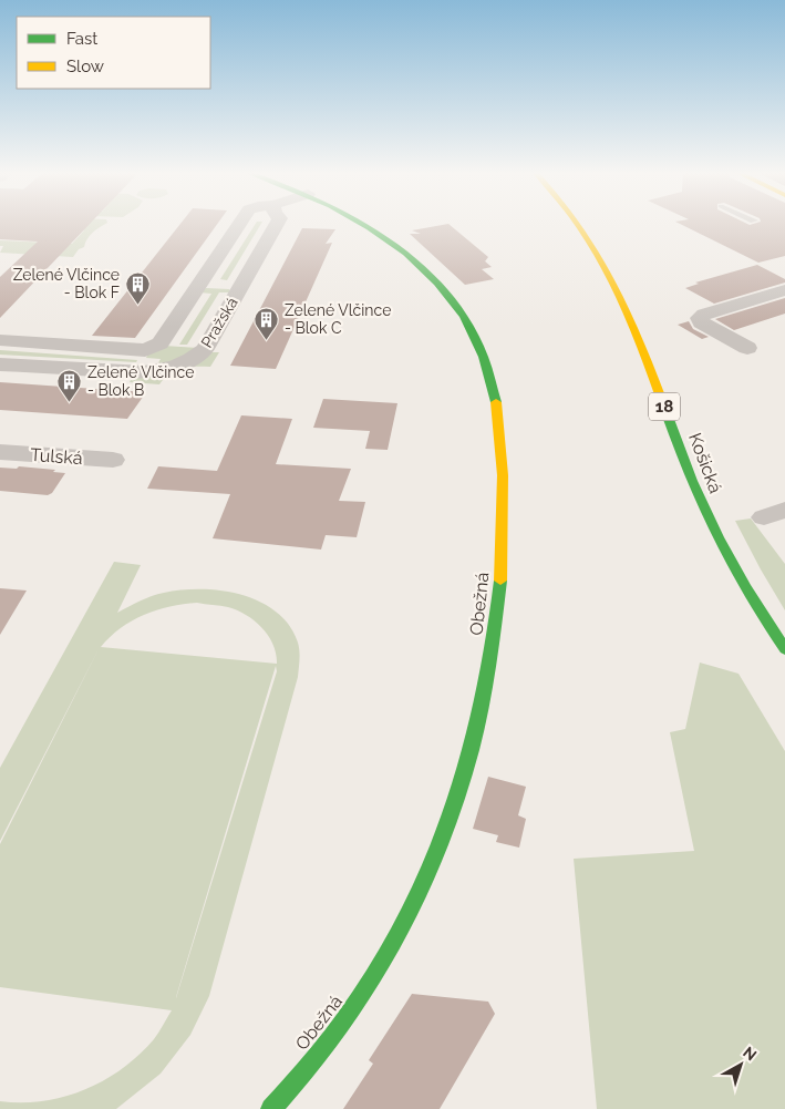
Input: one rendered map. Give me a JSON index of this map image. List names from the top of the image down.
{
  "streets": {
    "street": [
      "Pražská",
      "18",
      "Tulská",
      "Košická",
      "Obežná"
    ]
  },
  "places": {
    "building": ["Zelené Vlčince - Blok F", "Zelené Vlčince - Blok C", "Zelené Vlčince - Blok B"]
  },
  "legend": ["Fast", "Slow"],
  "north": "top right"
}
